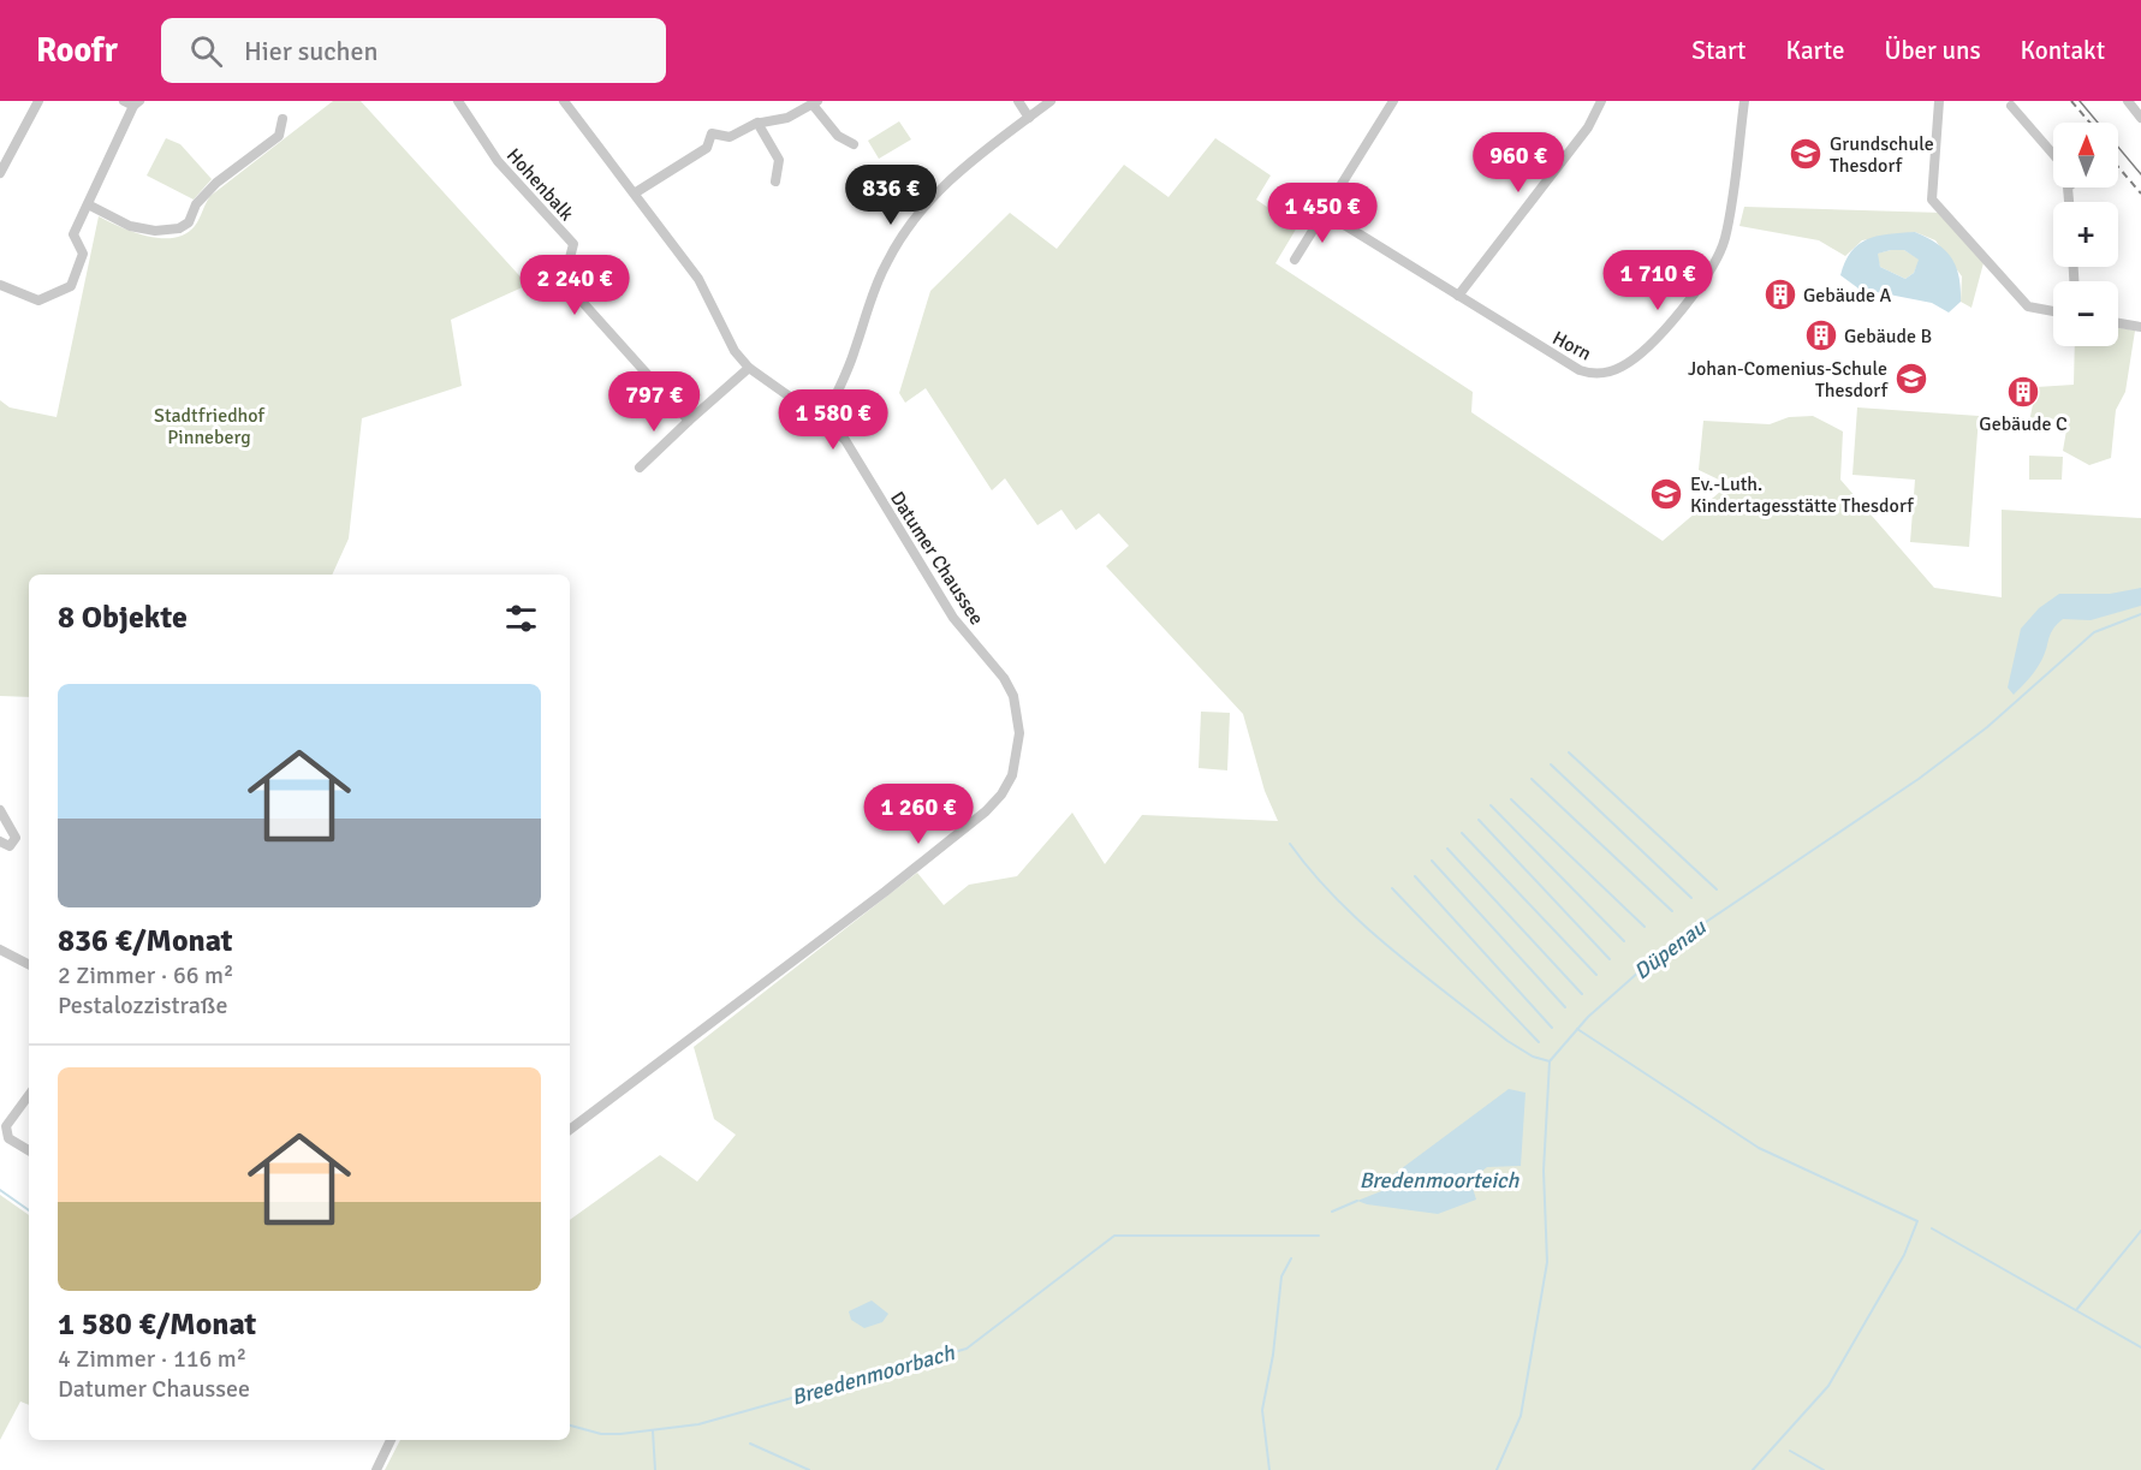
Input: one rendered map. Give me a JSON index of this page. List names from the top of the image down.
{
  "streets": {
    "street": ["Hohenbalk", "Horn", "Datumer Chaussee"]
  },
  "water": ["Düpenau", "Bredenmoorteich", "Breedenmoorbach"],
  "parks": ["Stadtfriedhof Pinneberg"],
  "places": {
    "school or university": ["Grundschule Thesdorf", "Johan-Comenius-Schule Thesdorf", "Ev.-Luth. Kindertagesstätte Thesdorf"],
    "building": ["Gebäude A", "Gebäude B", "Gebäude C"]
  },
  "north": "top",
  "page": {
    "header": "Roofr",
    "search": "Hier suchen",
    "nav": [
      "Start",
      "Karte",
      "Über uns",
      "Kontakt"
    ],
    "map_buttons": ["+", "−"],
    "price": [
      "960 €",
      "836 €",
      "1 450 €",
      "1 710 €",
      "2 240 €",
      "797 €",
      "1 580 €",
      "1 260 €"
    ],
    "heading": "8 Objekte",
    "list": [
      {
        "name": "836 €/Monat",
        "note": "2 Zimmer · 66 m² · Pestalozzistraße"
      },
      {
        "name": "1 580 €/Monat",
        "note": "4 Zimmer · 116 m² · Datumer Chaussee"
      }
    ]
  }
}
